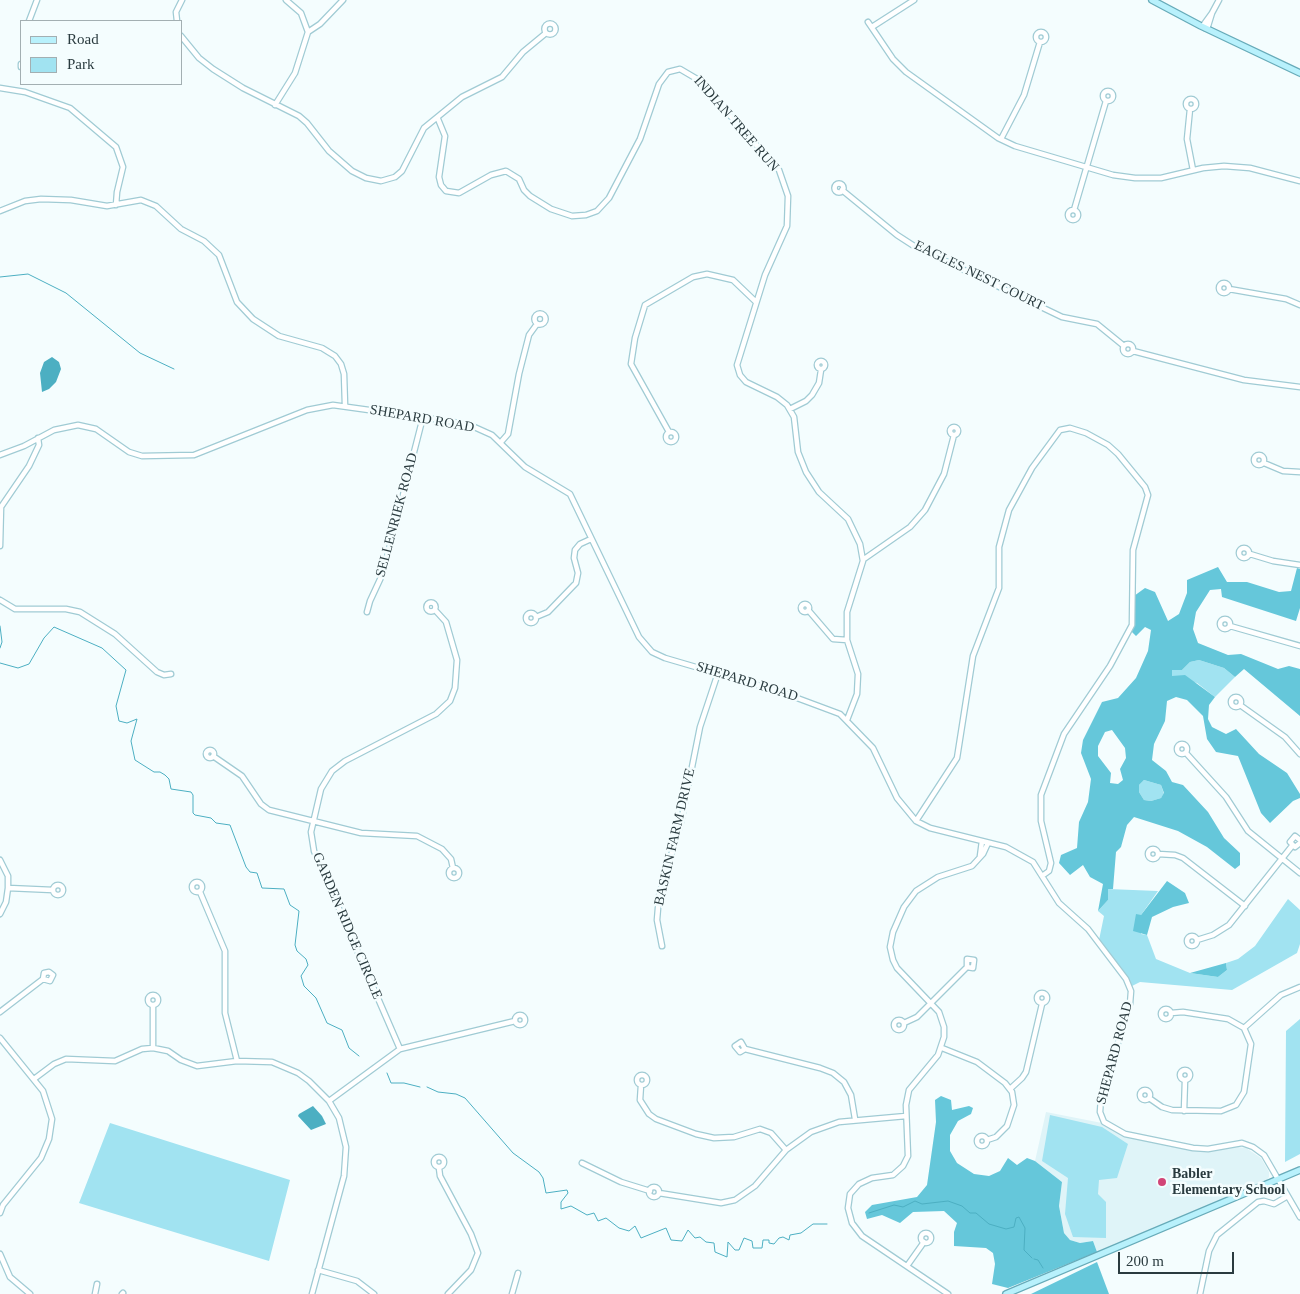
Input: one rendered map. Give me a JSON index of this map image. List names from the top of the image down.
{
  "streets": {
    "street": [
      "INDIAN TREE RUN",
      "EAGLES NEST COURT",
      "SHEPARD ROAD",
      "SELLENRIEK ROAD",
      "BASKIN FARM DRIVE",
      "GARDEN RIDGE CIRCLE"
    ]
  },
  "crossings": [
    ["SHEPARD ROAD", "SELLENRIEK ROAD"],
    ["SHEPARD ROAD", "BASKIN FARM DRIVE"]
  ],
  "places": ["Babler Elementary School"],
  "legend": ["Road", "Park"],
  "scale_bar": "200 m"
}
